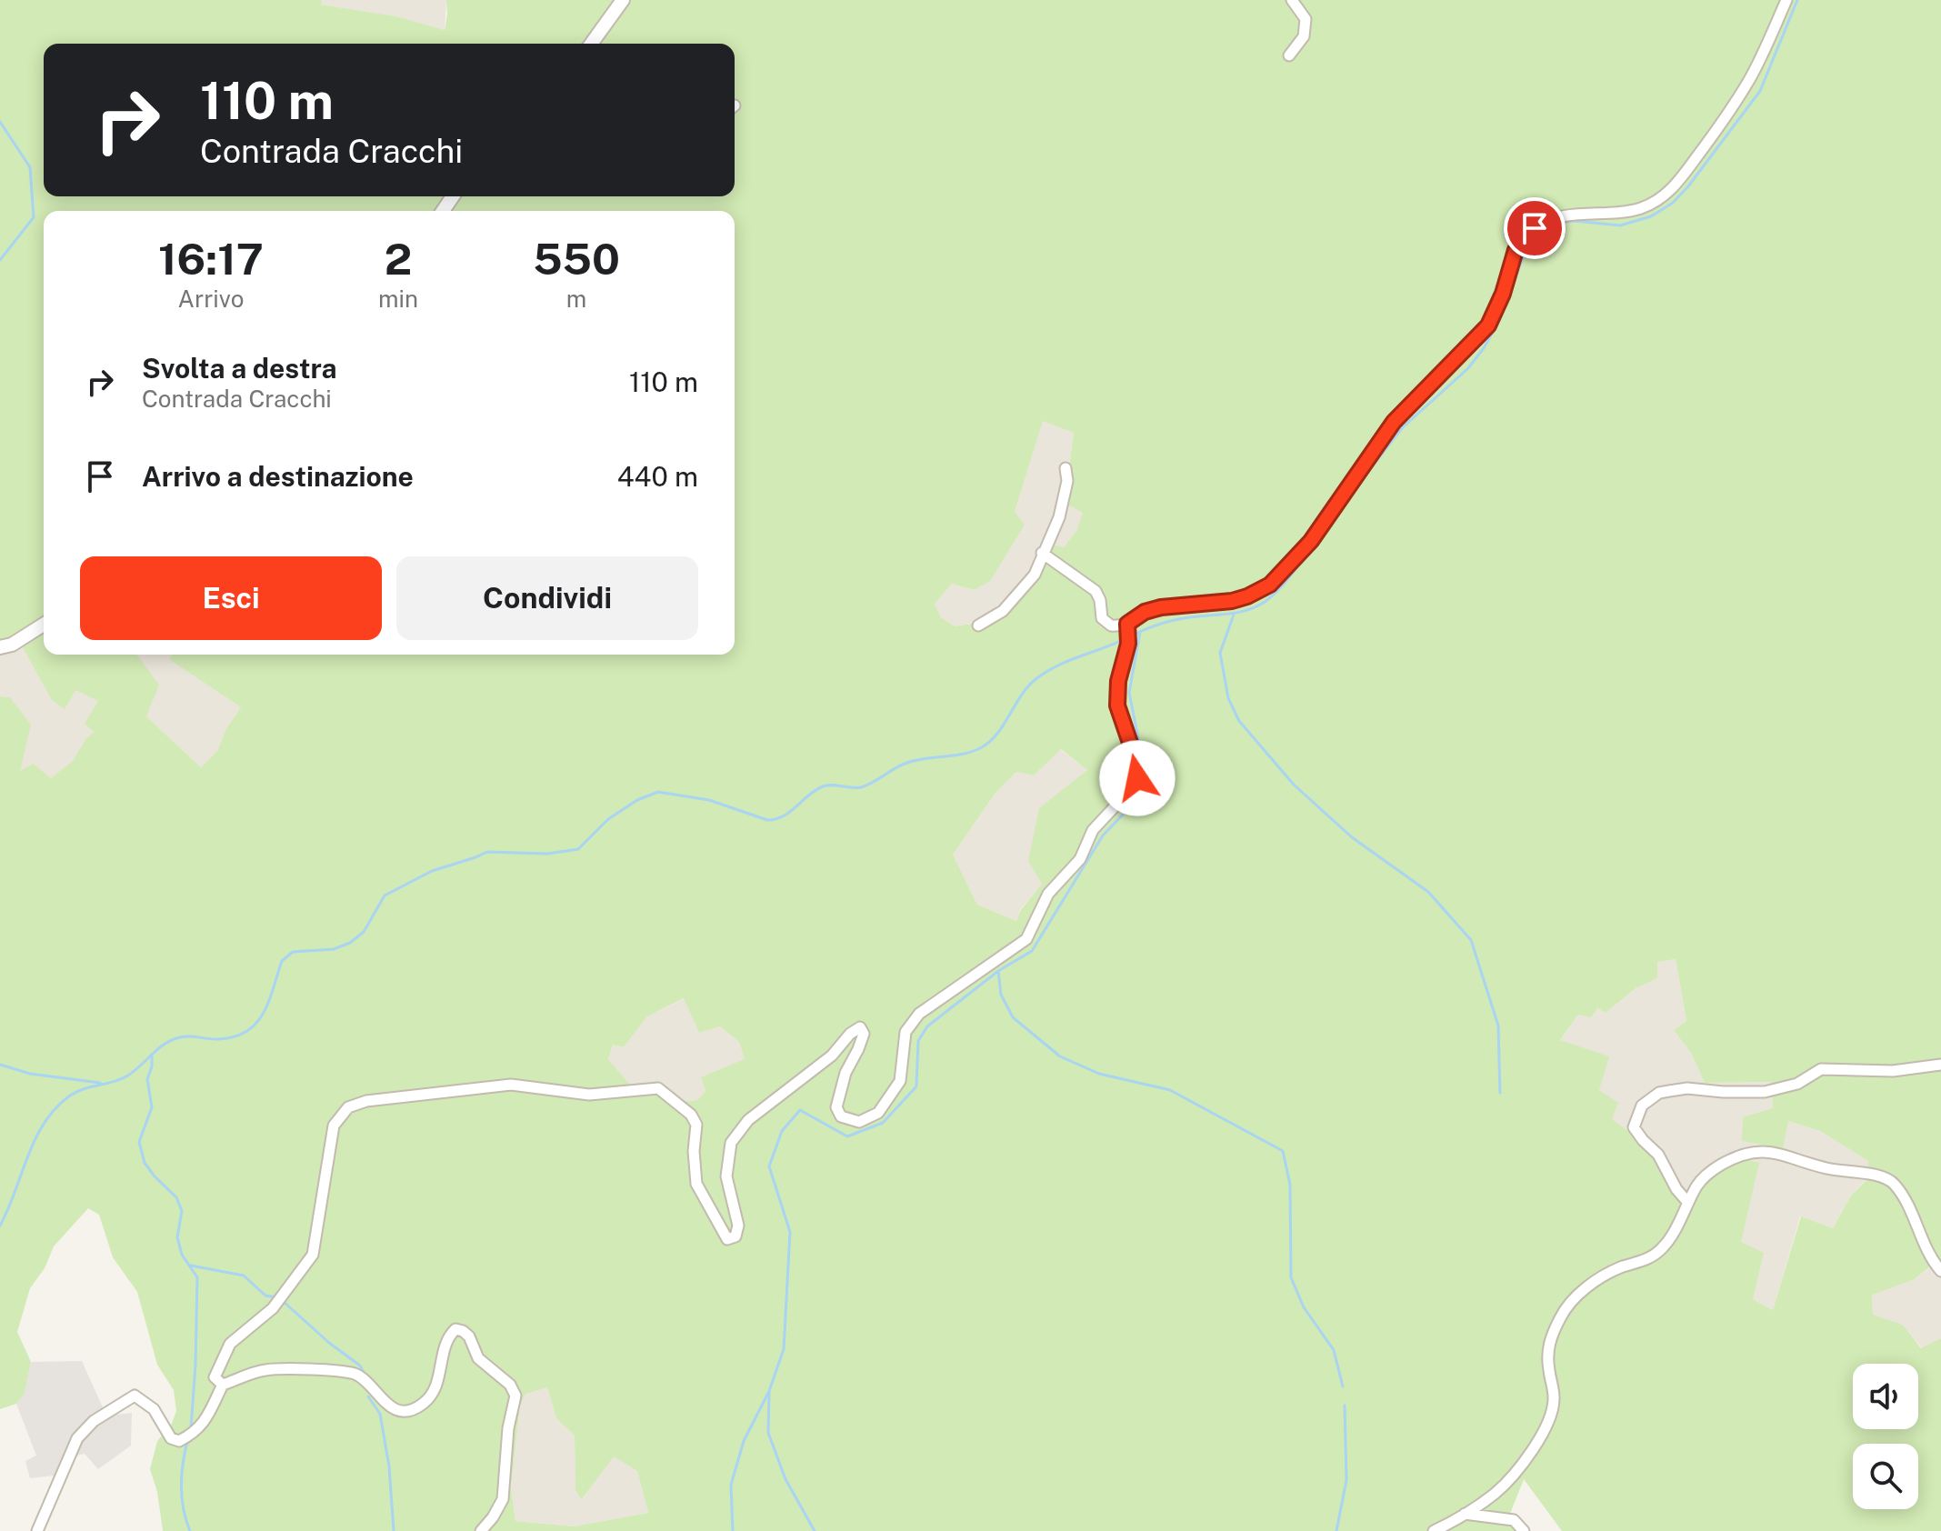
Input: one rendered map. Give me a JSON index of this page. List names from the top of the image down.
{
  "page": {
    "turn": ["110 m", "Contrada Cracchi"],
    "eta": [
      "16:17",
      "Arrivo",
      "2",
      "min",
      "550",
      "m"
    ],
    "list": [
      {
        "name": "Svolta a destra",
        "note": "Contrada Cracchi",
        "value": "110 m"
      },
      {
        "name": "Arrivo a destinazione",
        "value": "440 m"
      }
    ],
    "buttons": ["Esci", "Condividi"]
  }
}
